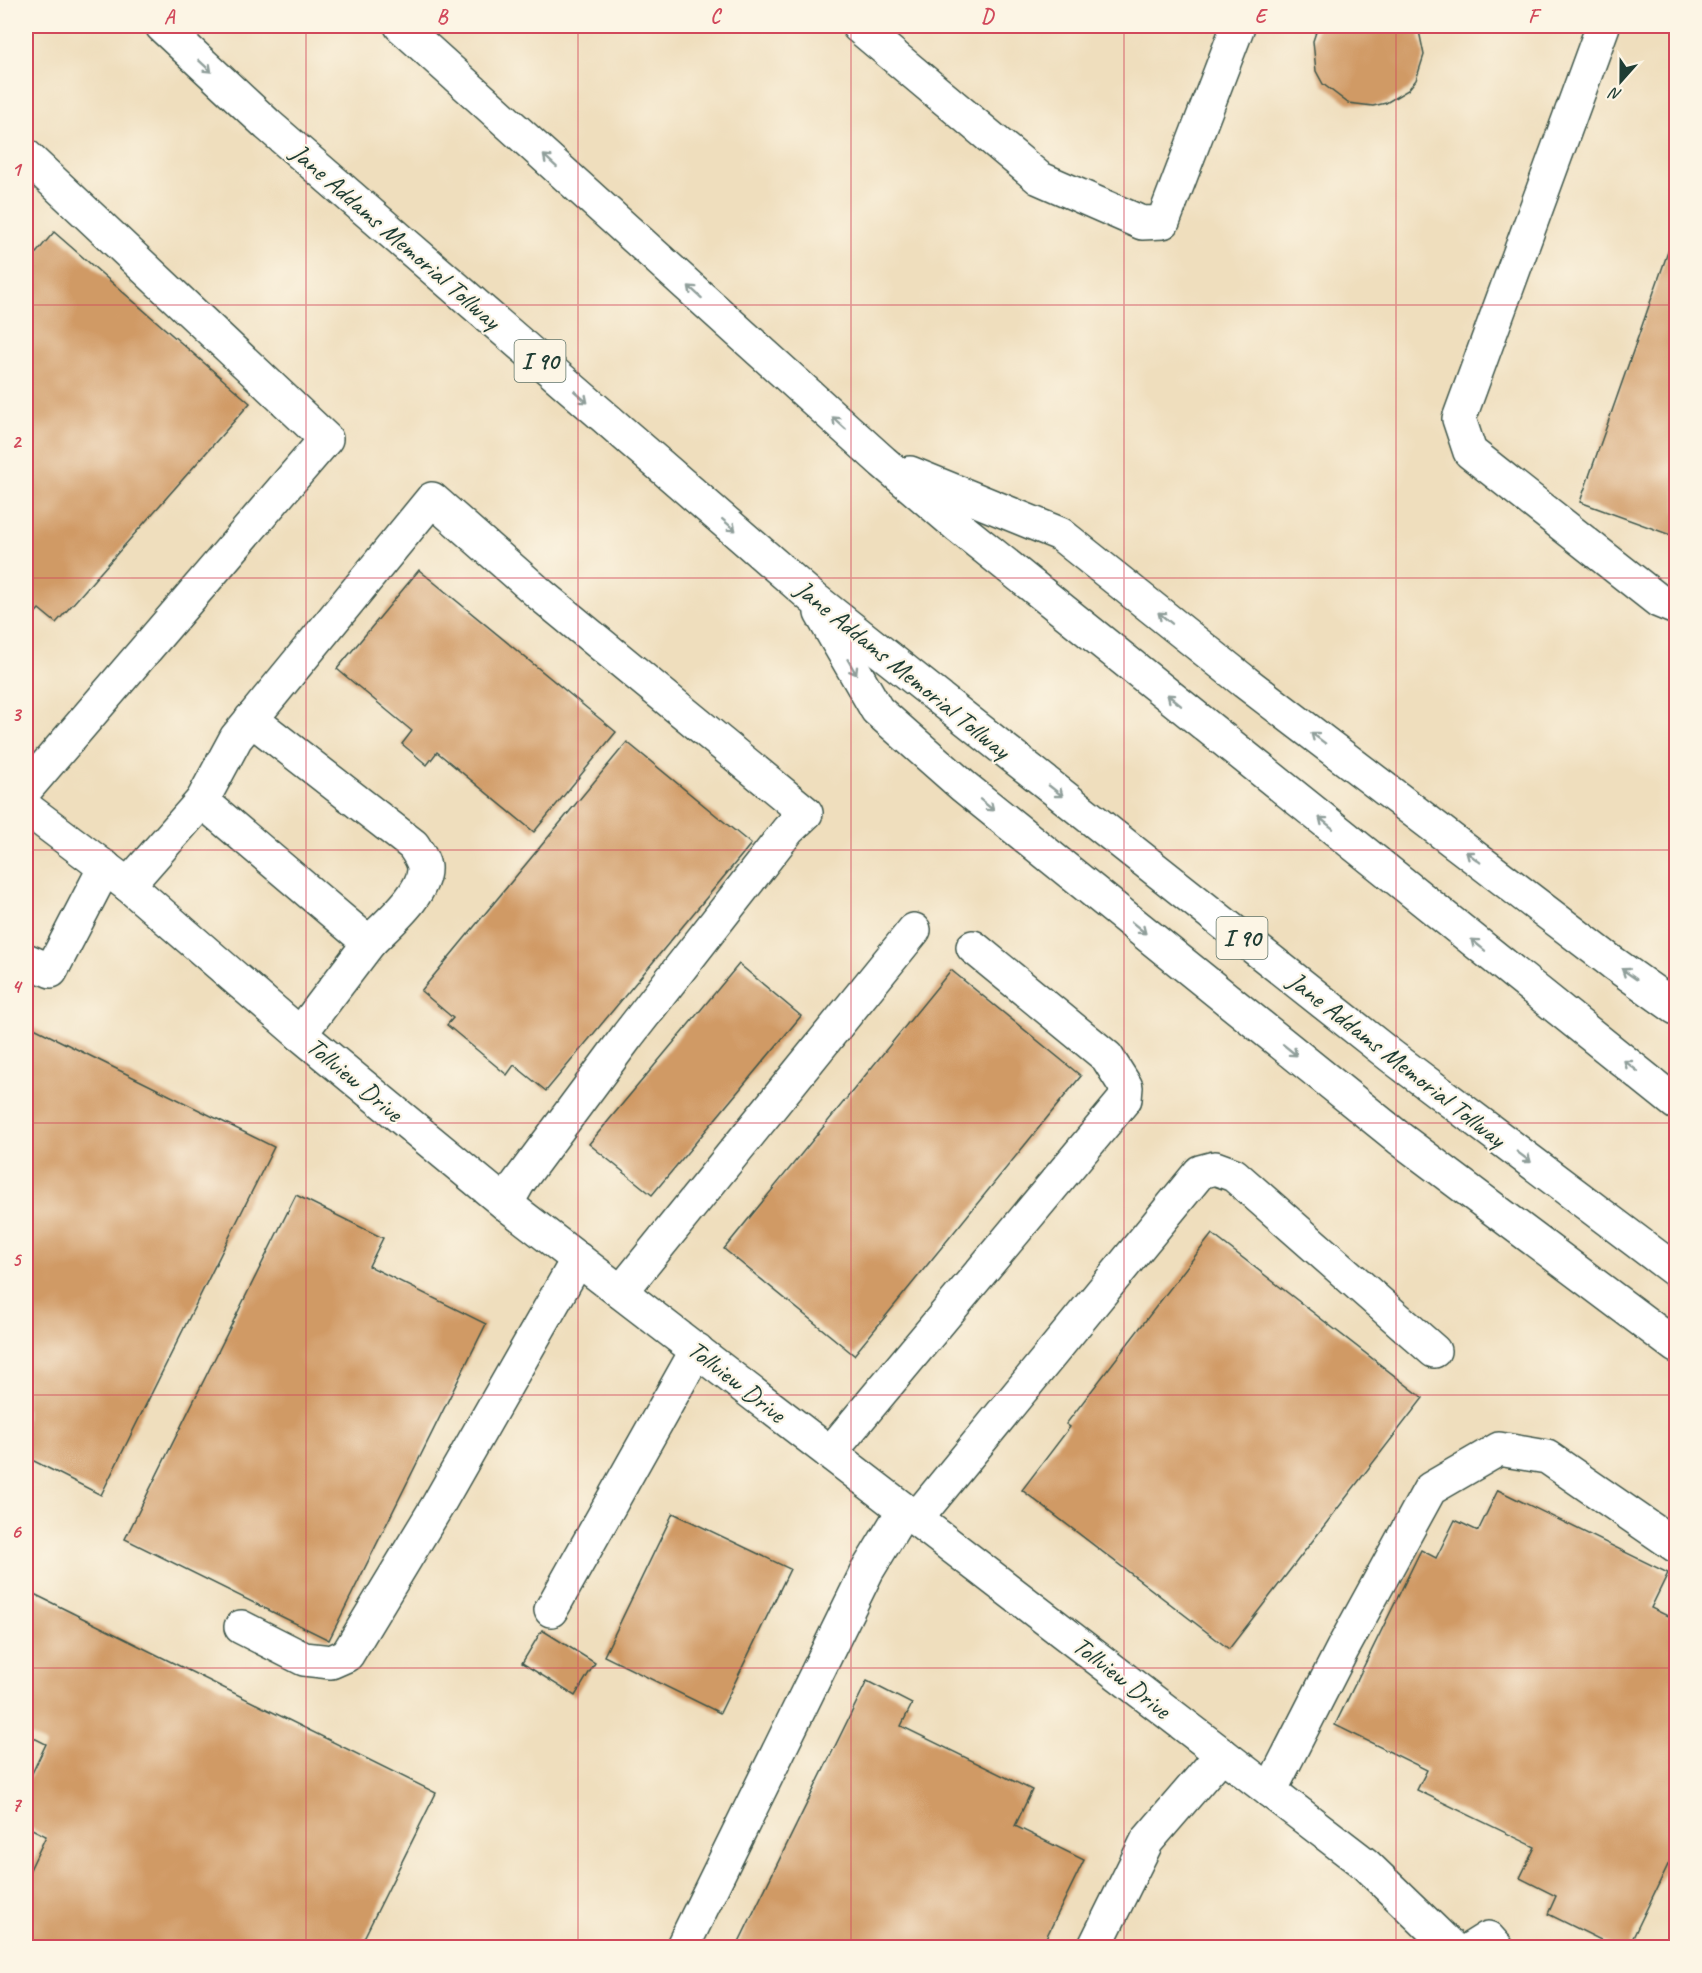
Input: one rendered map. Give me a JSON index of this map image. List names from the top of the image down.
{
  "streets": {
    "main road": ["Jane Addams Memorial Tollway", "I 90", "Tollview Drive"]
  },
  "north": "bottom",
  "grid": {
    "columns": [
      "A",
      "B",
      "C",
      "D",
      "E",
      "F"
    ],
    "rows": [
      "1",
      "2",
      "3",
      "4",
      "5",
      "6",
      "7"
    ]
  }
}
